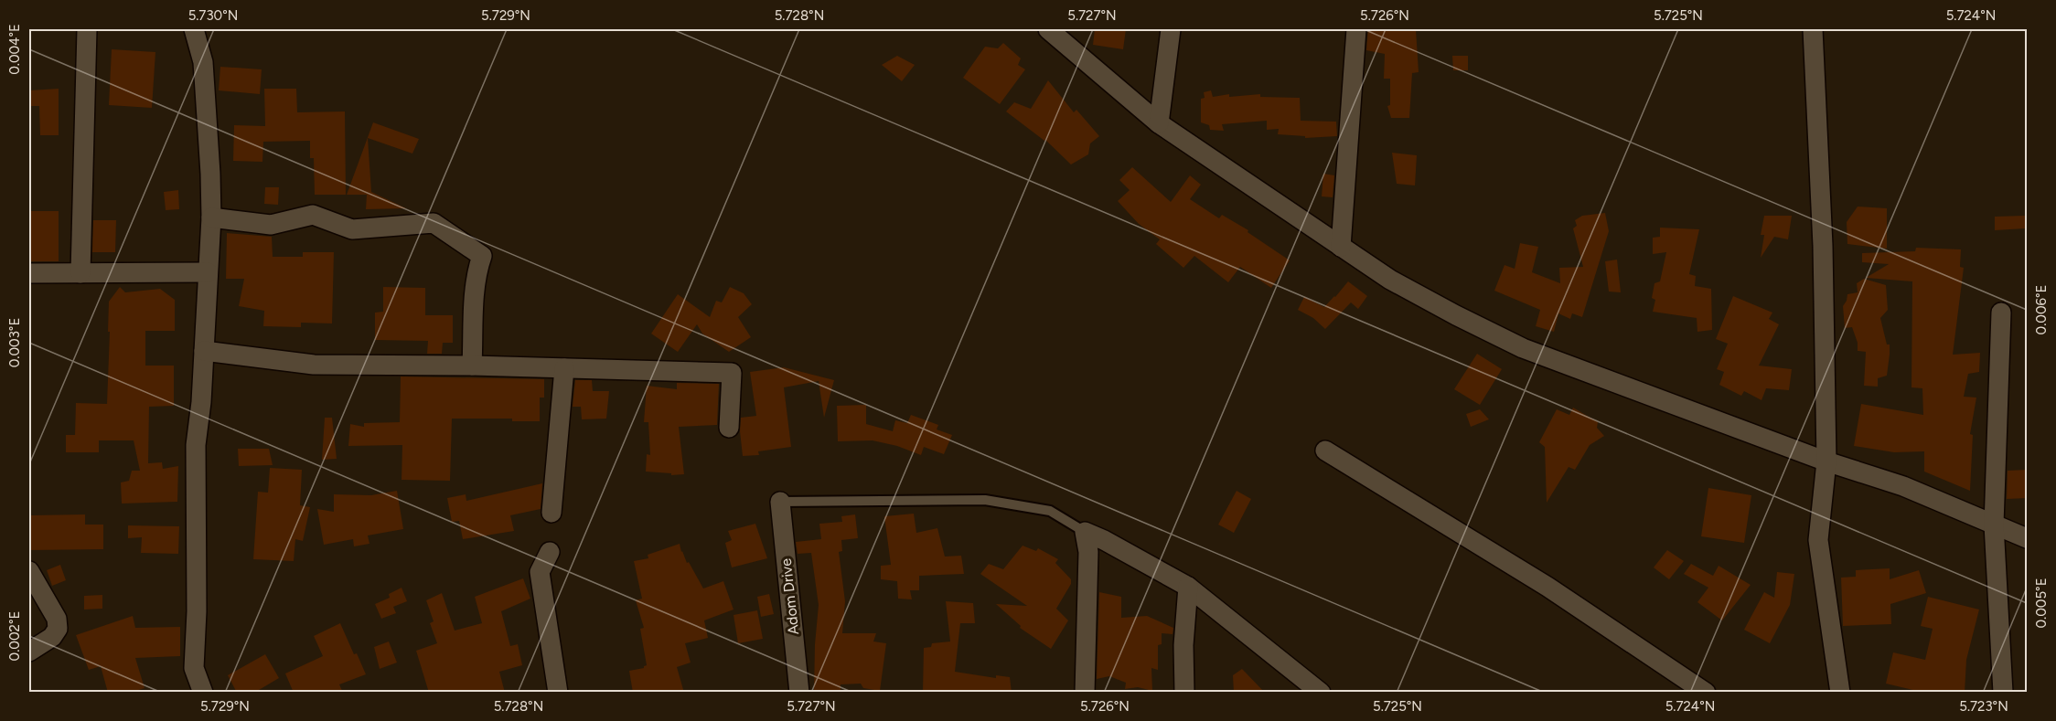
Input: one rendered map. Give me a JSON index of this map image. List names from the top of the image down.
{
  "streets": {
    "street": ["Adom Drive"]
  },
  "coordinates": [
    "5.730°N",
    "5.729°N",
    "5.728°N",
    "5.727°N",
    "5.726°N",
    "5.725°N",
    "5.724°N",
    "0.004°E",
    "0.006°E",
    "0.003°E",
    "0.005°E",
    "0.002°E",
    "5.723°N"
  ]
}
